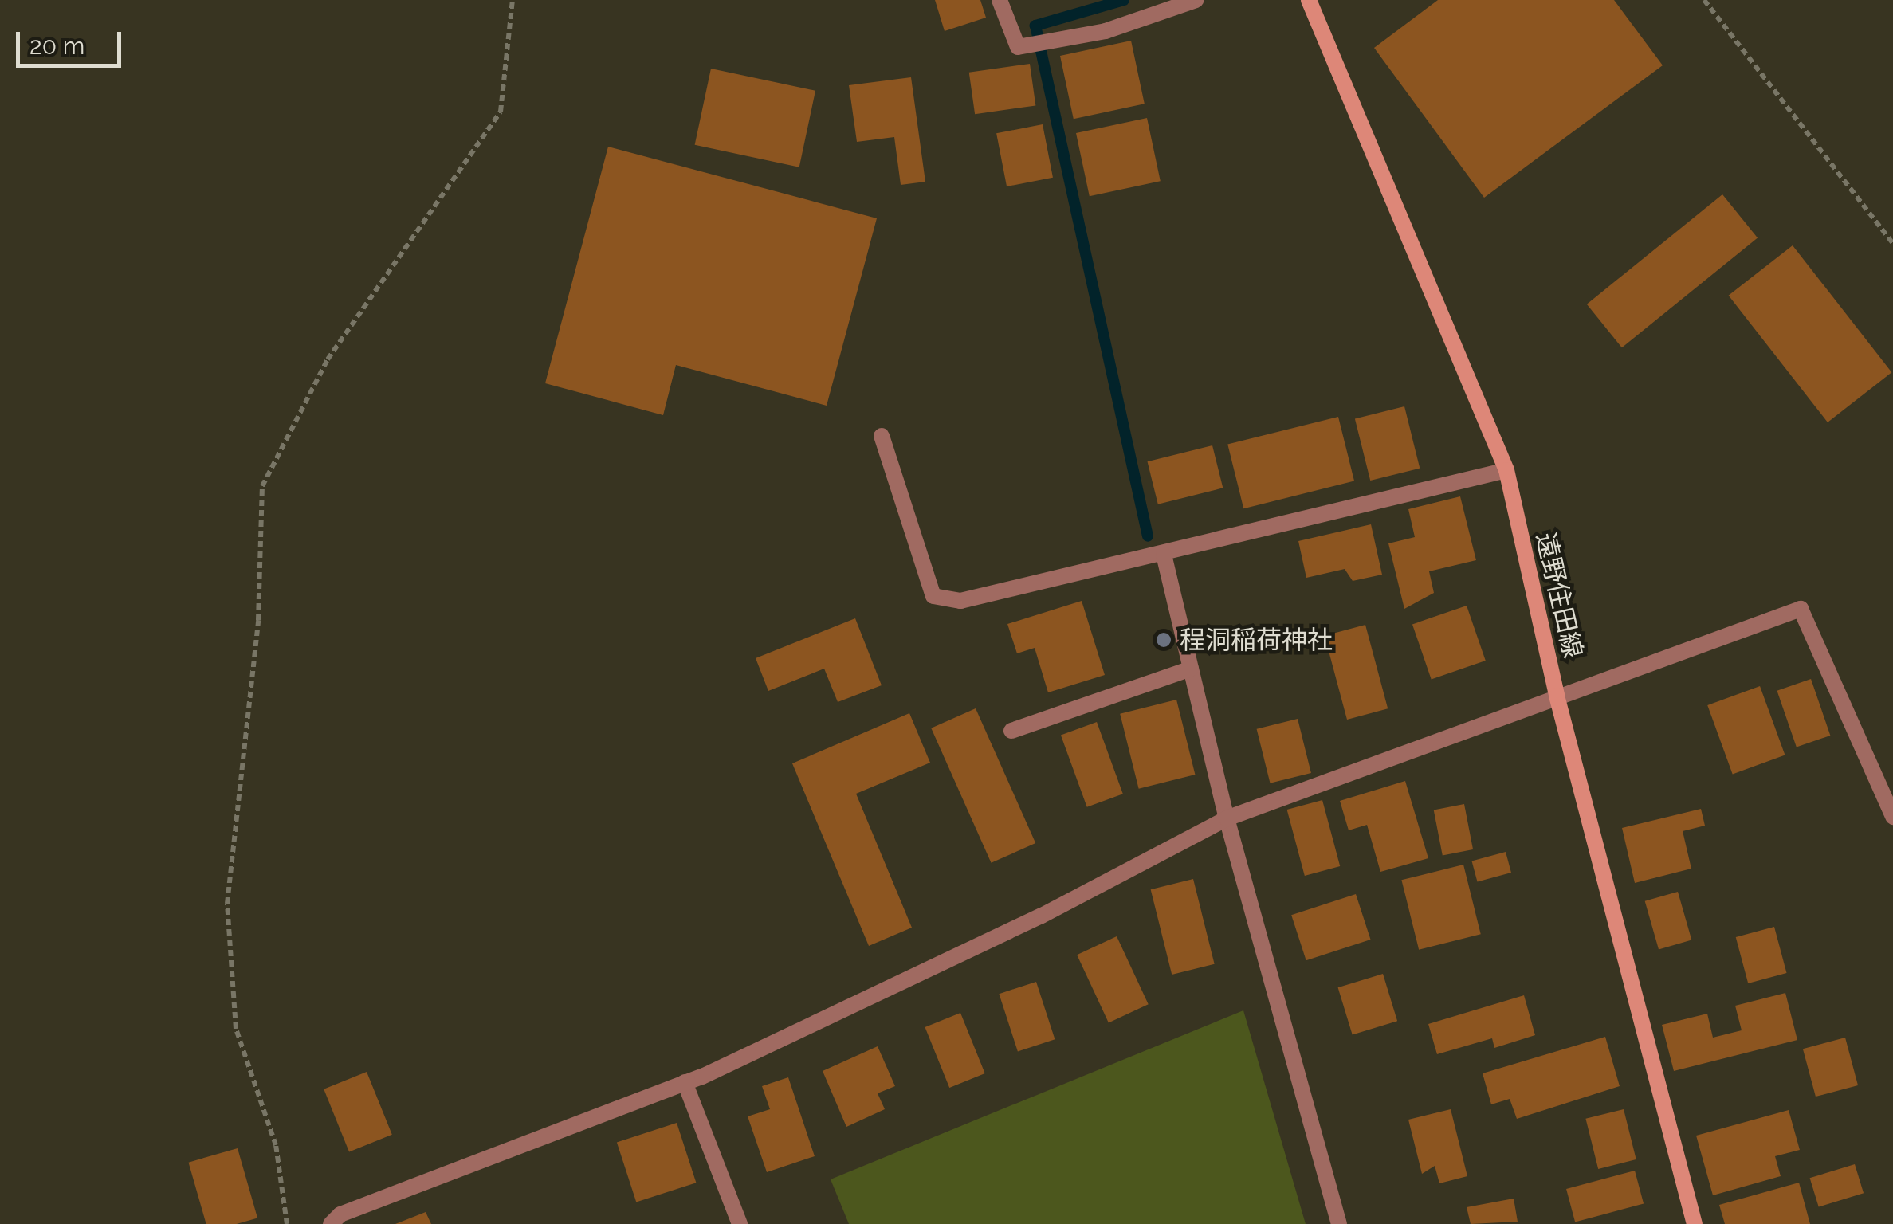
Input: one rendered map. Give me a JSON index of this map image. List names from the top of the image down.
{
  "streets": {
    "main road": ["遠野住田線"]
  },
  "places": ["程洞稲荷神社"],
  "scale_bar": "20 m"
}
